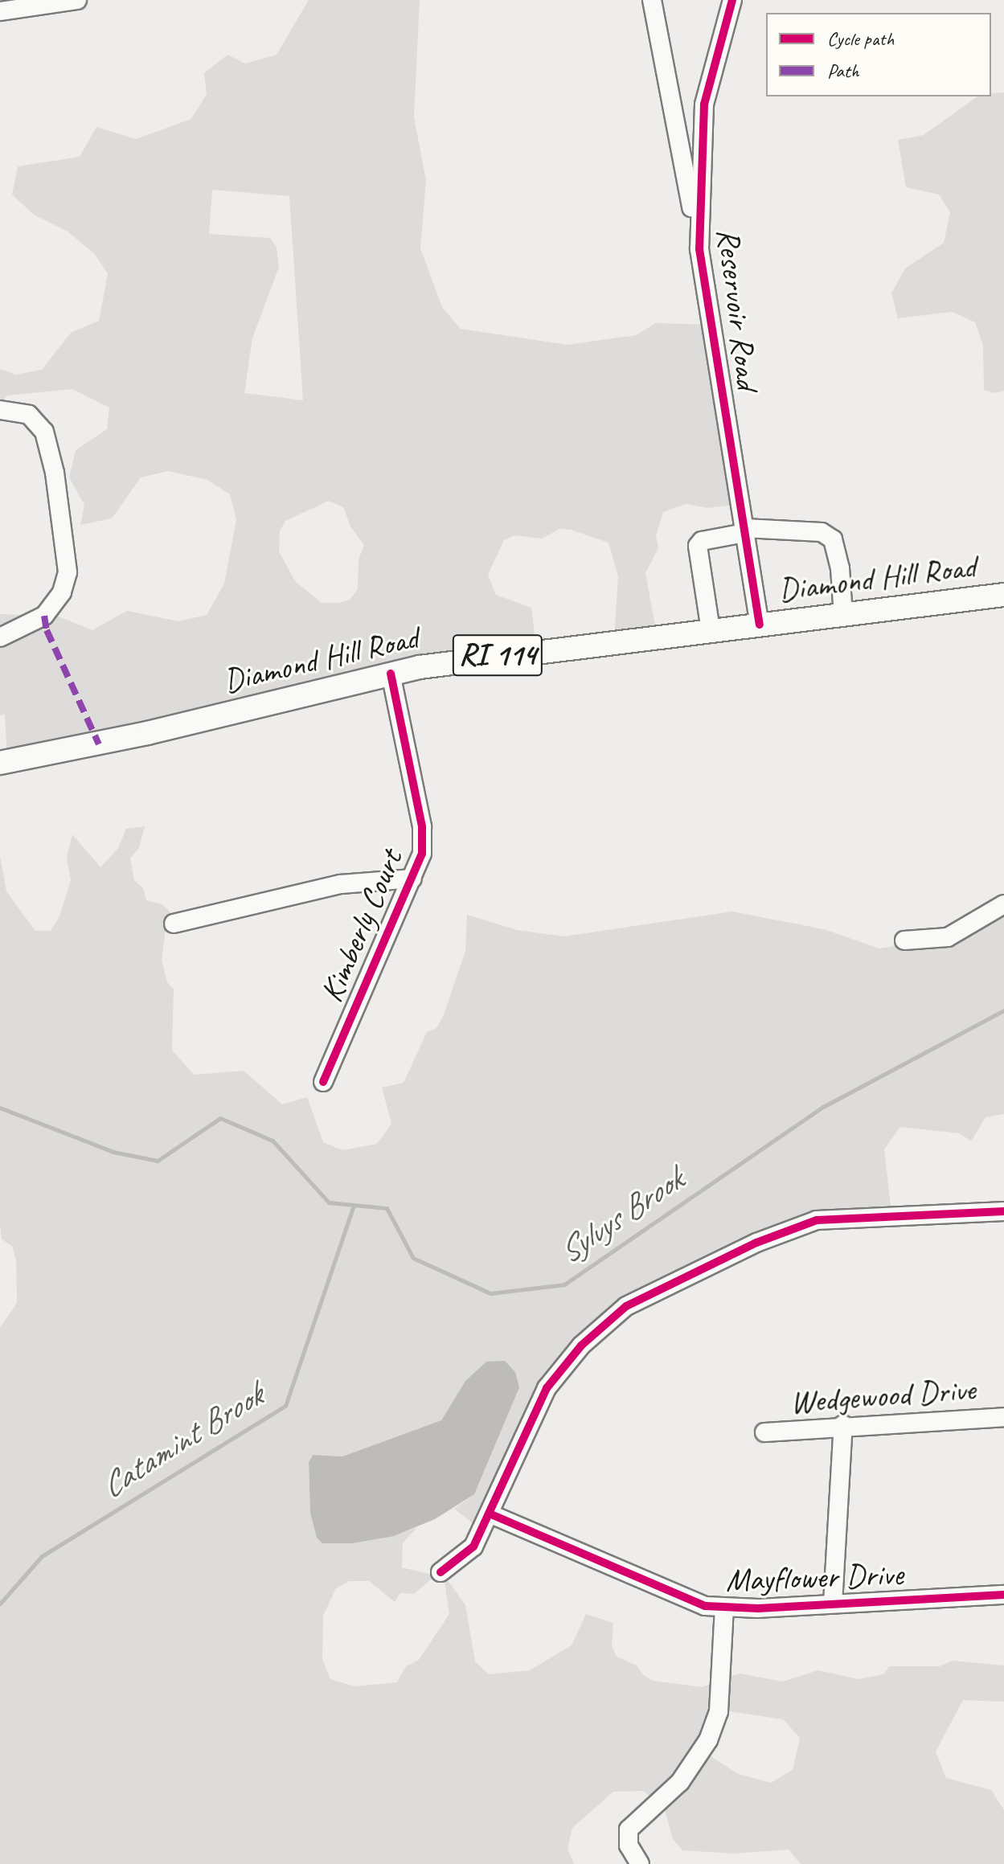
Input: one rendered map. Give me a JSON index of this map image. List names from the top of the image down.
{
  "streets": {
    "main road": ["Diamond Hill Road", "RI 114"],
    "street": [
      "Reservoir Road",
      "Kimberly Court",
      "Wedgewood Drive",
      "Mayflower Drive"
    ]
  },
  "crossings": [
    ["Reservoir Road", "Diamond Hill Road"],
    ["Diamond Hill Road", "Kimberly Court"]
  ],
  "water": ["Sylvys Brook", "Catamint Brook"],
  "legend": ["Cycle path", "Path"]
}
